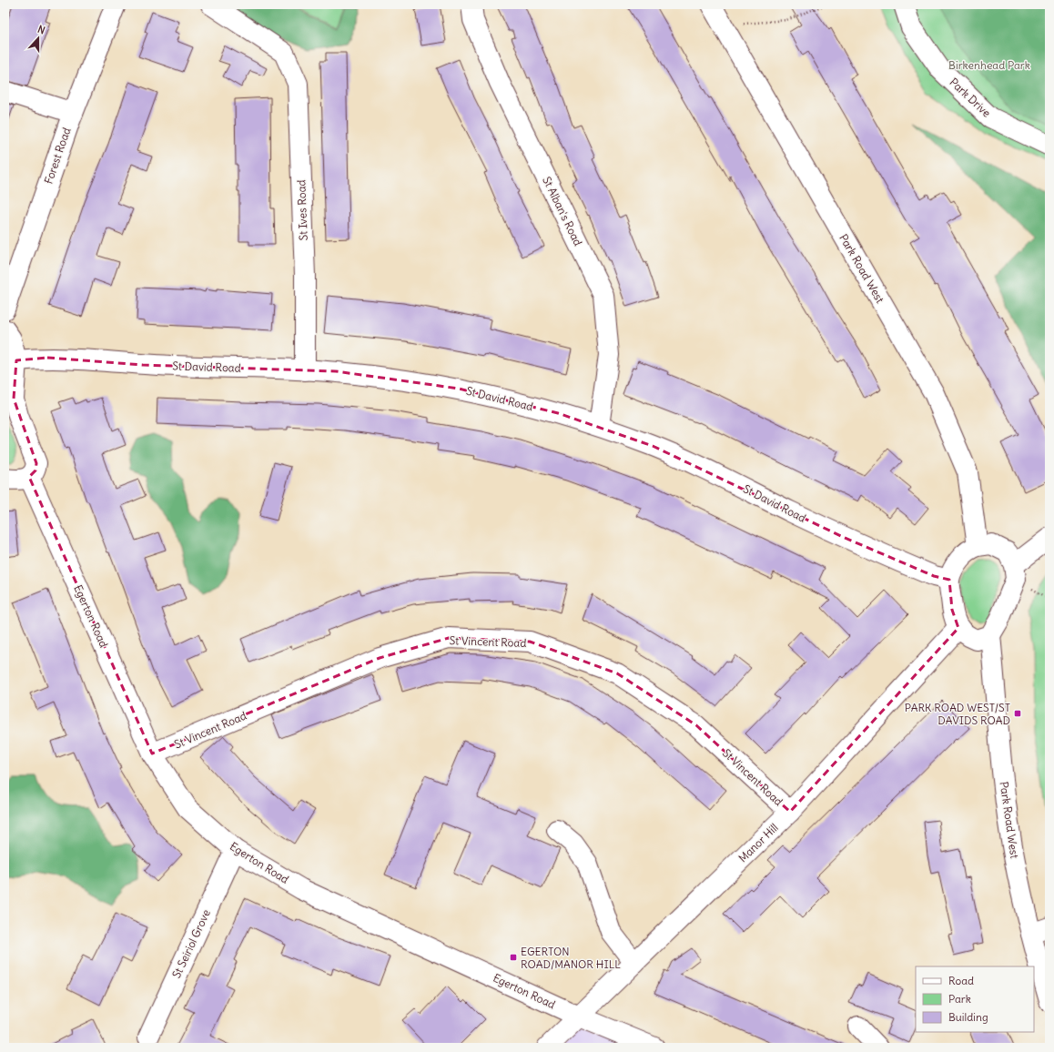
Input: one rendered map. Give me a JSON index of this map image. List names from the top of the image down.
{
  "streets": {
    "street": [
      "Park Drive",
      "Forest Road",
      "St Ives Road",
      "St Alban's Road",
      "Park Road West",
      "St David Road",
      "Egerton Road",
      "St Vincent Road",
      "Manor Hill",
      "St Seiriol Grove"
    ]
  },
  "crossings": [
    ["St Ives Road", "St David Road"],
    ["St Alban's Road", "St David Road"],
    ["Park Road West", "St David Road"],
    ["Park Road West", "Manor Hill"],
    ["St David Road", "Manor Hill"],
    ["Egerton Road", "St Vincent Road"],
    ["Egerton Road", "Manor Hill"],
    ["Egerton Road", "St Seiriol Grove"],
    ["St Vincent Road", "Manor Hill"]
  ],
  "parks": ["Birkenhead Park"],
  "places": {
    "transit": ["PARK ROAD WEST/ST DAVIDS ROAD", "EGERTON ROAD/MANOR HILL"]
  },
  "legend": ["Road", "Park", "Building"],
  "north": "top"
}
